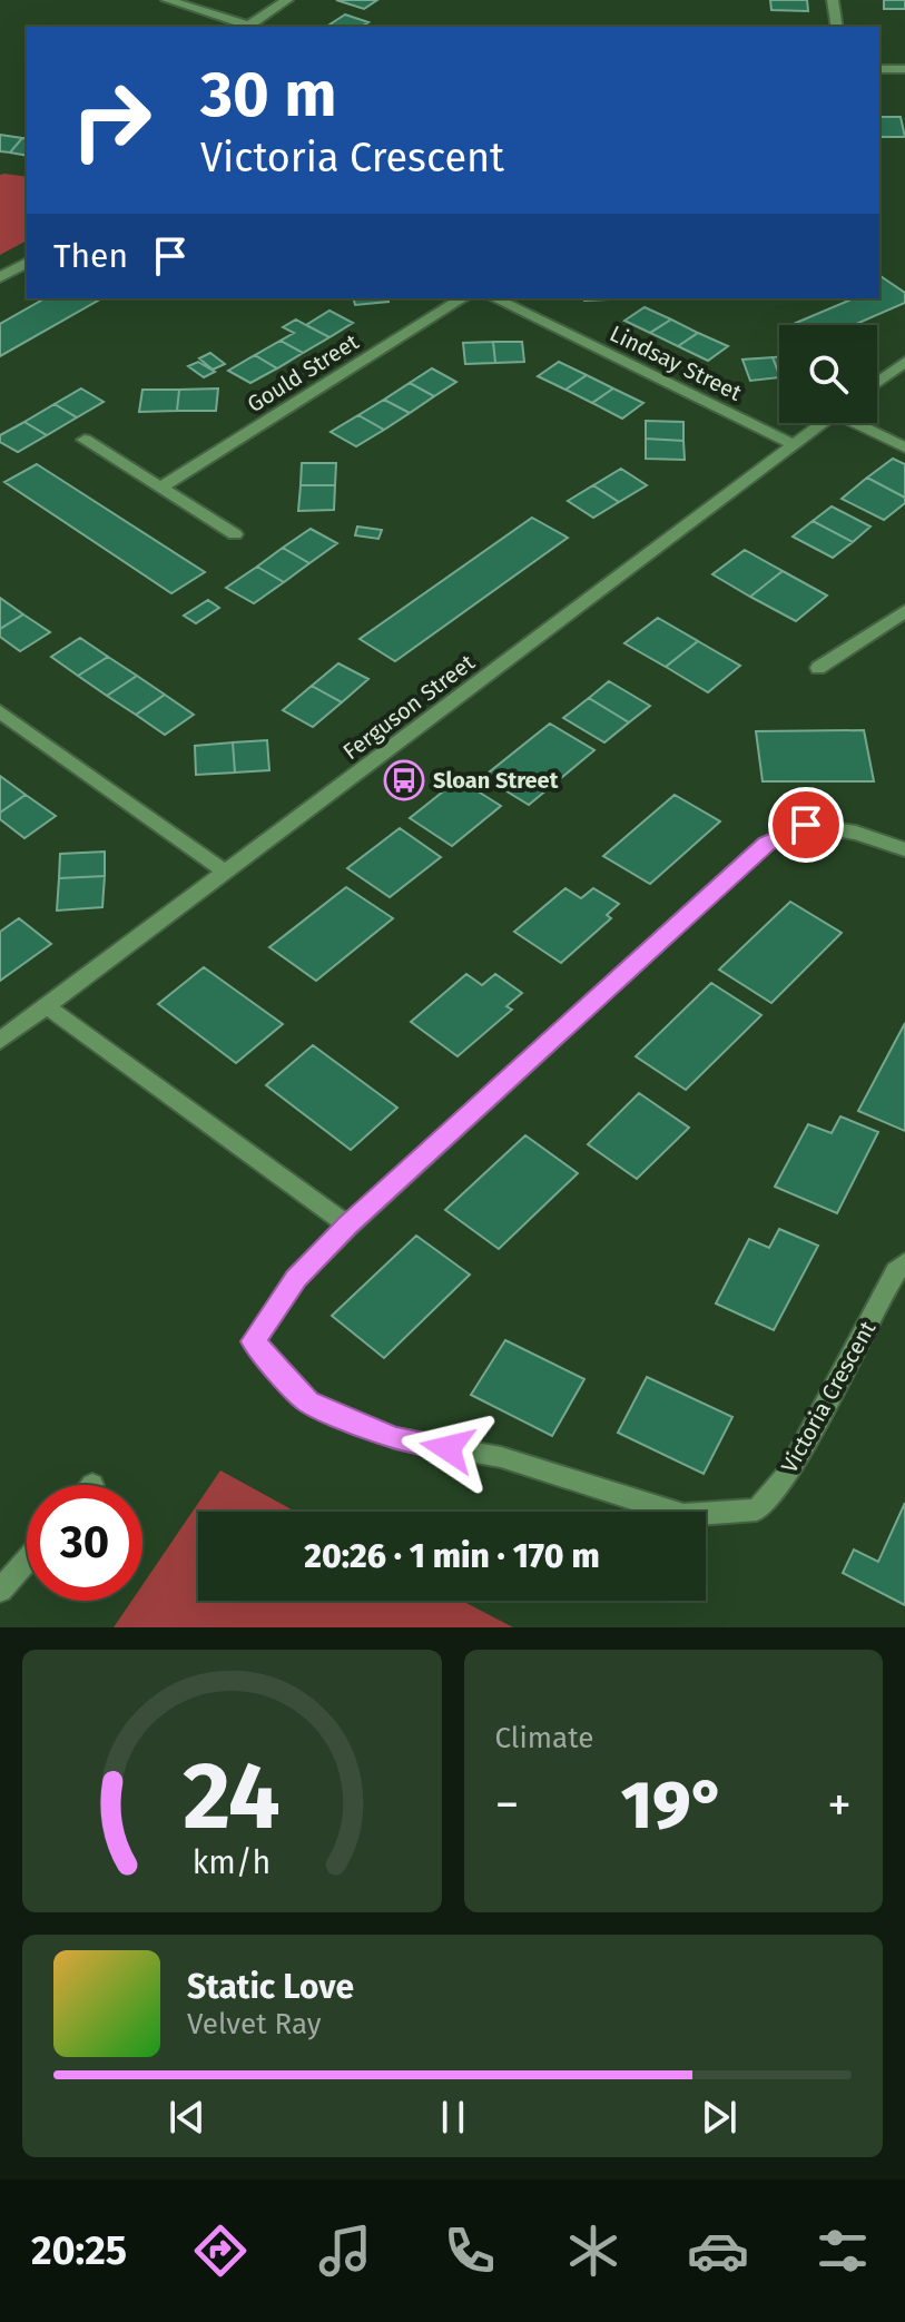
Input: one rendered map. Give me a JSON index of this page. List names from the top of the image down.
{
  "streets": {
    "street": [
      "Lindsay Street",
      "Gould Street",
      "Ferguson Street",
      "Victoria Crescent"
    ]
  },
  "crossings": [
    ["Lindsay Street", "Ferguson Street"]
  ],
  "places": {
    "bus stop": ["Sloan Street"]
  },
  "page": {
    "turn": ["30 m", "Victoria Crescent"],
    "then": "Then",
    "limit": "30",
    "trip": "20:26 · 1 min · 170 m",
    "tile": "Climate",
    "heat": ["−", "19°", "+"],
    "song": ["Static Love", "Velvet Ray"],
    "tabs": "20:25",
    "gauge": ["24", "km/h"]
  }
}
